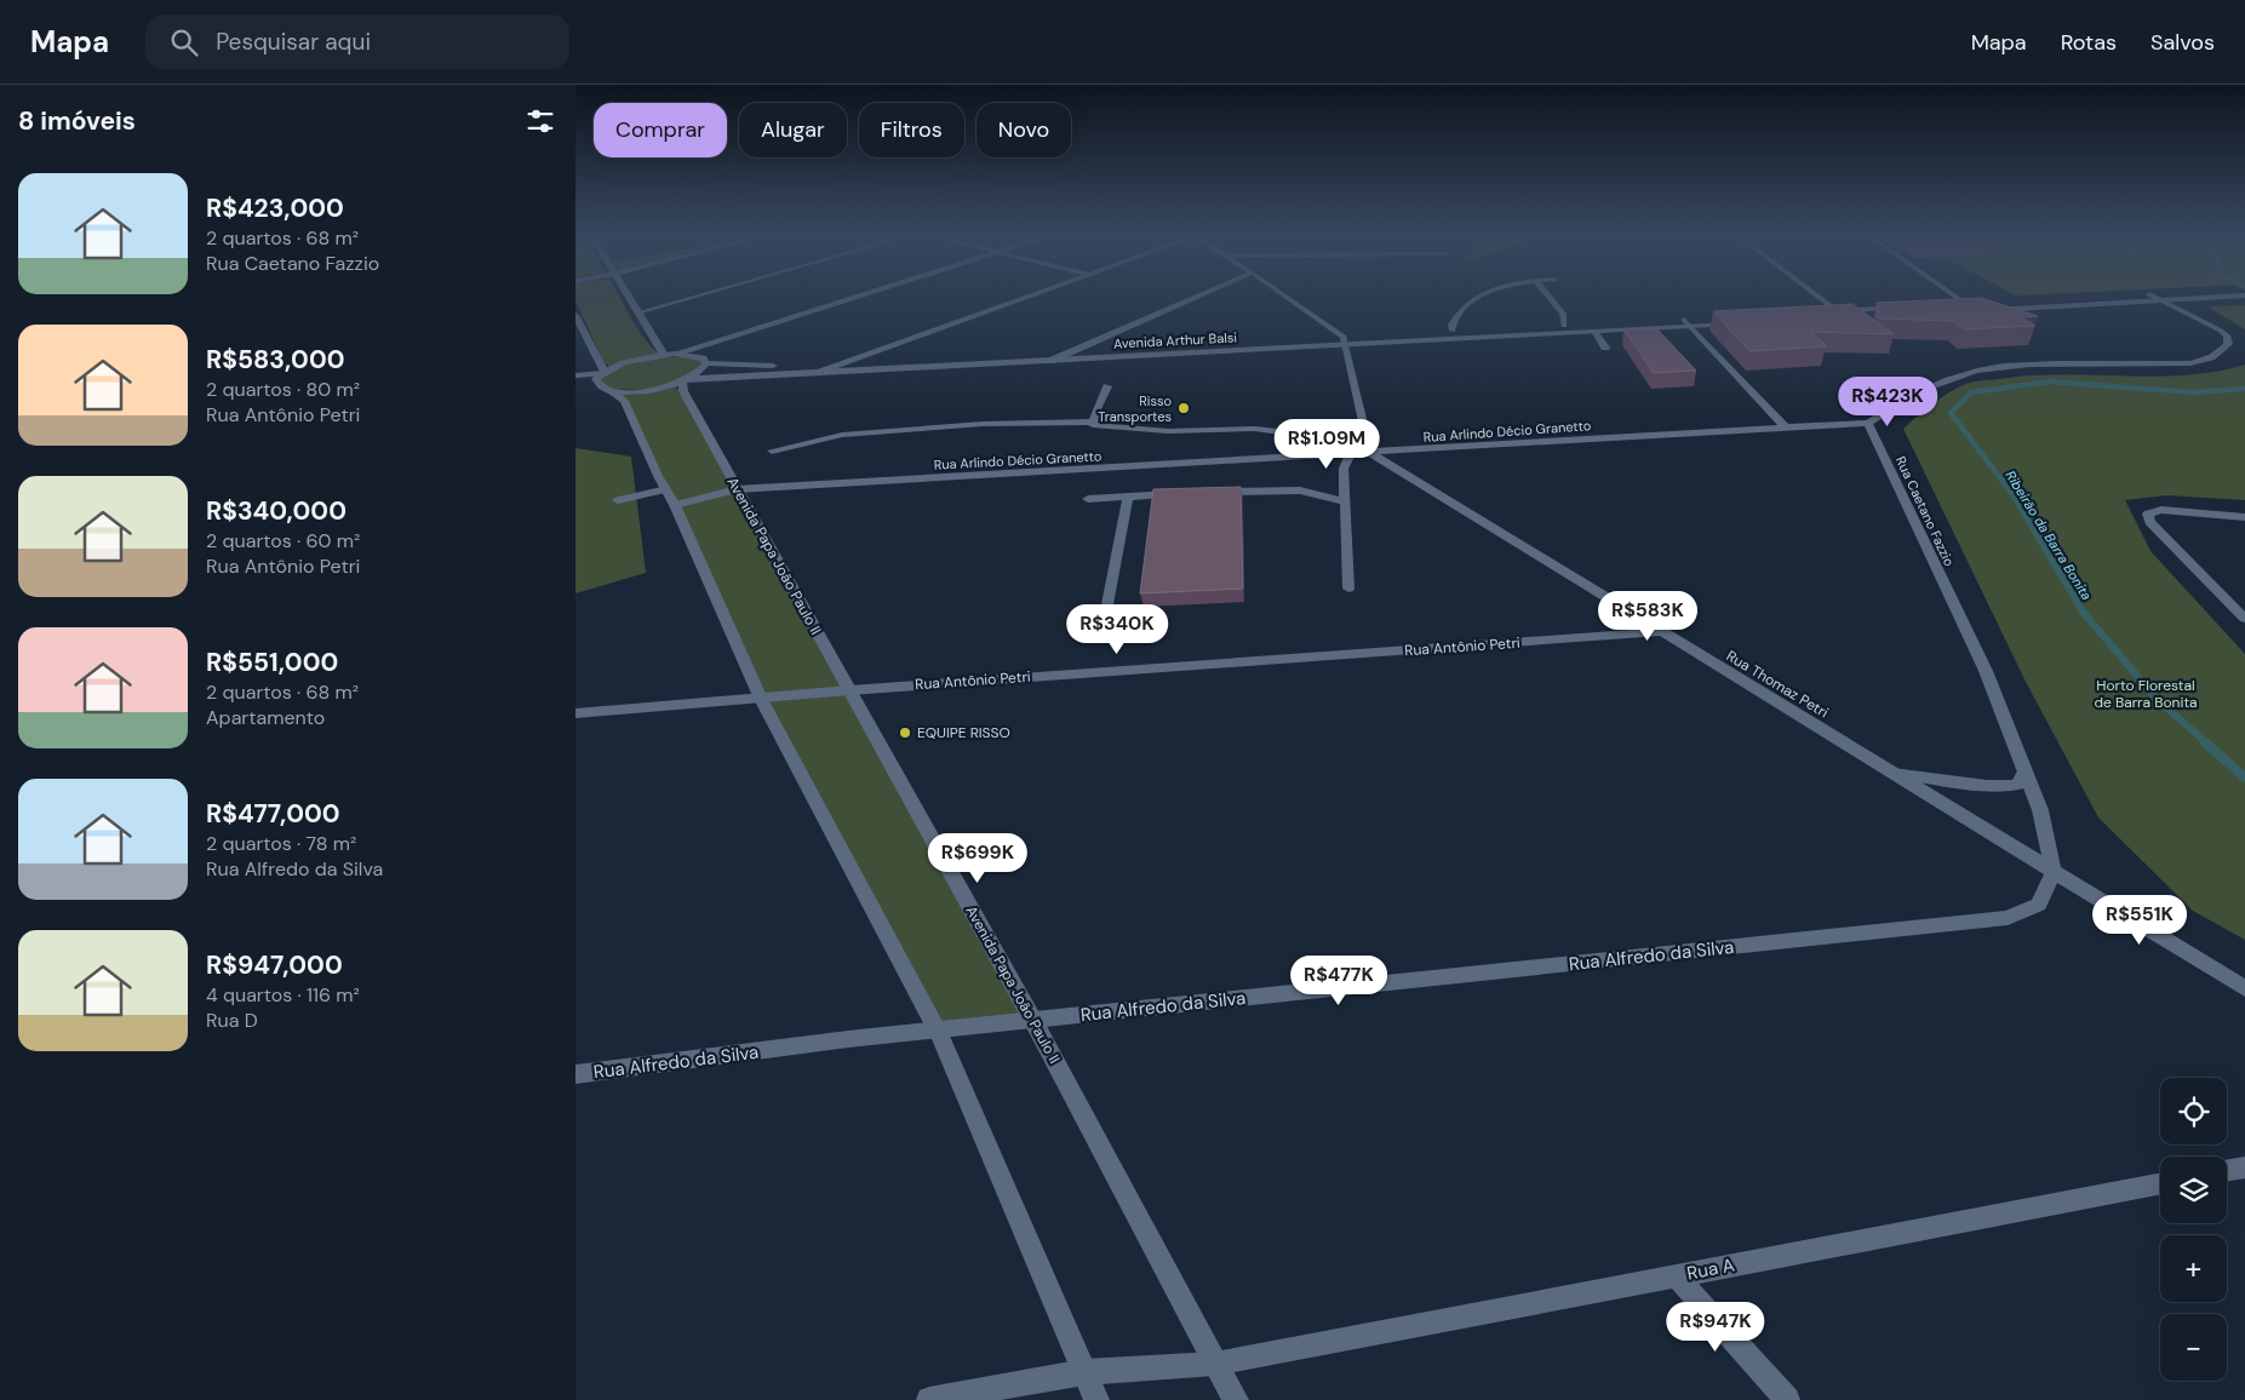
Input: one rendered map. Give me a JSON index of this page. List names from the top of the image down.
{
  "streets": {
    "street": [
      "Avenida Arthur Balsi",
      "Rua Arlindo Décio Granetto",
      "Rua Caetano Fazzio",
      "Avenida Papa João Paulo II",
      "Rua Antônio Petri",
      "Rua Thomaz Petri",
      "Rua Alfredo da Silva",
      "Rua A"
    ]
  },
  "crossings": [
    ["Avenida Arthur Balsi", "Avenida Papa João Paulo II"],
    ["Rua Arlindo Décio Granetto", "Rua Caetano Fazzio"],
    ["Rua Arlindo Décio Granetto", "Avenida Papa João Paulo II"],
    ["Rua Arlindo Décio Granetto", "Rua Thomaz Petri"],
    ["Rua Caetano Fazzio", "Rua Thomaz Petri"],
    ["Rua Caetano Fazzio", "Rua Alfredo da Silva"],
    ["Avenida Papa João Paulo II", "Rua Antônio Petri"],
    ["Avenida Papa João Paulo II", "Rua Alfredo da Silva"],
    ["Avenida Papa João Paulo II", "Rua A"],
    ["Rua Antônio Petri", "Rua Thomaz Petri"],
    ["Rua Thomaz Petri", "Rua Alfredo da Silva"]
  ],
  "water": ["Ribeirão da Barra Bonita"],
  "parks": ["Horto Florestal de Barra Bonita"],
  "places": ["Risso Transportes", "EQUIPE RISSO"],
  "page": {
    "header": "Mapa",
    "search": "Pesquisar aqui",
    "nav": ["Mapa", "Rotas", "Salvos"],
    "heading": "8 imóveis",
    "chip": [
      "Comprar",
      "Alugar",
      "Filtros",
      "Novo"
    ],
    "list": [
      {
        "name": "R$423,000",
        "note": "2 quartos · 68 m² · Rua Caetano Fazzio"
      },
      {
        "name": "R$583,000",
        "note": "2 quartos · 80 m² · Rua Antônio Petri"
      },
      {
        "name": "R$340,000",
        "note": "2 quartos · 60 m² · Rua Antônio Petri"
      },
      {
        "name": "R$551,000",
        "note": "2 quartos · 68 m² · Apartamento"
      },
      {
        "name": "R$477,000",
        "note": "2 quartos · 78 m² · Rua Alfredo da Silva"
      },
      {
        "name": "R$947,000",
        "note": "4 quartos · 116 m² · Rua D"
      }
    ],
    "price": [
      "R$423K",
      "R$1.09M",
      "R$583K",
      "R$340K",
      "R$699K",
      "R$551K",
      "R$477K",
      "R$947K"
    ],
    "map_buttons": ["+", "−"]
  }
}
